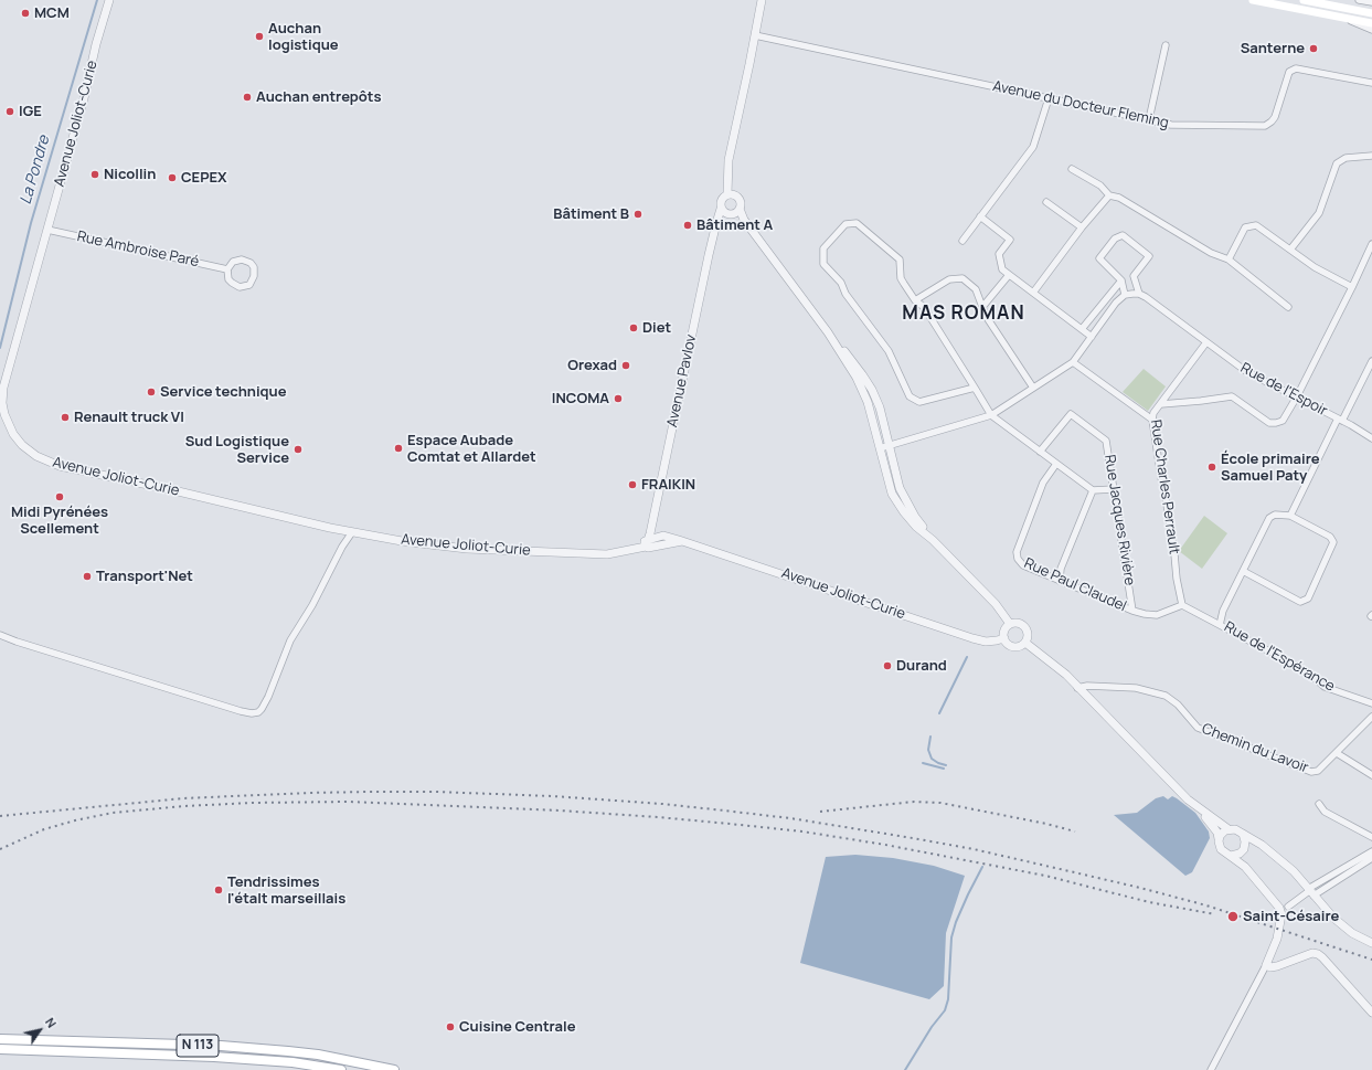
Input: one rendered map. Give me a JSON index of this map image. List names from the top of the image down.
{
  "streets": {
    "main road": ["N 113"],
    "street": [
      "Avenue du Docteur Fleming",
      "Avenue Joliot-Curie",
      "Rue Ambroise Paré",
      "Avenue Pavlov",
      "Rue de l'Espoir",
      "Rue Charles Perrault",
      "Rue Jacques Rivière",
      "Rue Paul Claudel",
      "Rue de l'Espérance",
      "Chemin du Lavoir"
    ]
  },
  "crossings": [
    ["Avenue Joliot-Curie", "Rue Ambroise Paré"],
    ["Avenue Joliot-Curie", "Avenue Pavlov"],
    ["Rue de l'Espoir", "Rue Charles Perrault"],
    ["Rue Charles Perrault", "Rue Paul Claudel"],
    ["Rue Jacques Rivière", "Rue Paul Claudel"]
  ],
  "districts": ["MAS ROMAN"],
  "water": ["La Pondre"],
  "places": [
    "MCM",
    "Auchan logistique",
    "Santerne",
    "Auchan entrepôts",
    "IGE",
    "Nicollin",
    "CEPEX",
    "Bâtiment B",
    "Bâtiment A",
    "Diet",
    "Orexad",
    "Service technique",
    "INCOMA",
    "Renault truck VI",
    "Espace Aubade Comtat et Allardet",
    "Sud Logistique Service",
    "École primaire Samuel Paty",
    "FRAIKIN",
    "Midi Pyrénées Scellement",
    "Transport'Net",
    "Durand",
    "Tendrissimes l'étalt marseillais",
    "Saint-Césaire",
    "Cuisine Centrale"
  ],
  "north": "top right"
}
